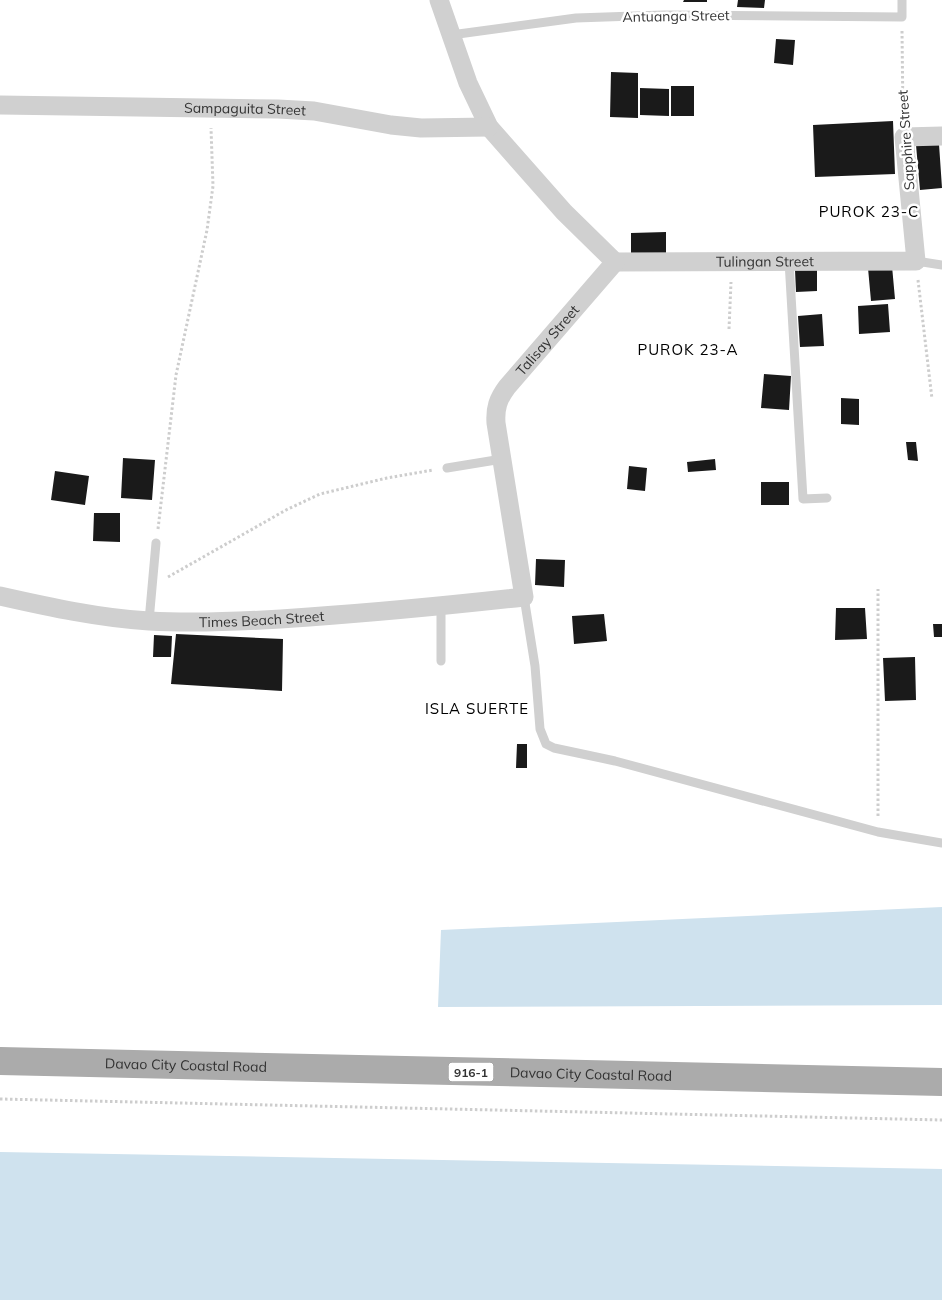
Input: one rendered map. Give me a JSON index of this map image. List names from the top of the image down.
{
  "streets": {
    "main road": ["Davao City Coastal Road", "916-1"],
    "street": [
      "Sampaguita Street",
      "Sapphire Street",
      "Tulingan Street",
      "Talisay Street",
      "Times Beach Street"
    ],
    "lane": ["Antuanga Street"]
  },
  "crossings": [
    ["Antuanga Street", "Sapphire Street"],
    ["Sapphire Street", "Tulingan Street"],
    ["Tulingan Street", "Talisay Street"],
    ["Talisay Street", "Times Beach Street"]
  ],
  "districts": ["PUROK 23-C", "PUROK 23-A", "ISLA SUERTE"]
}
